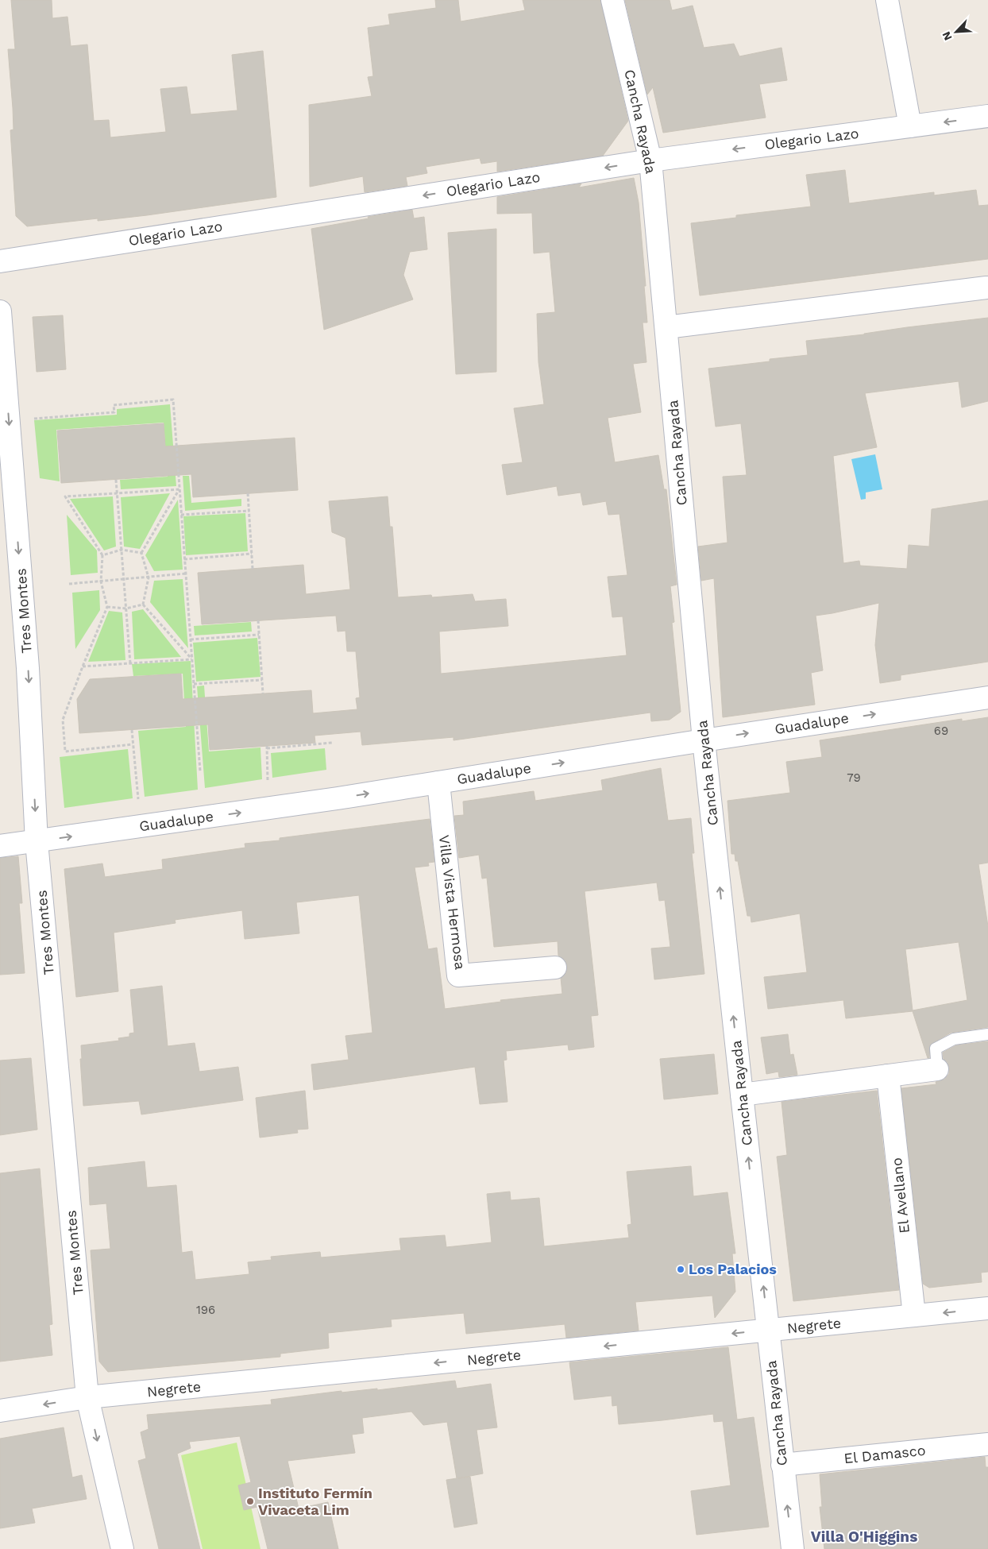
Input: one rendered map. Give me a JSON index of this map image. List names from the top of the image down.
{
  "streets": {
    "street": [
      "Cancha Rayada",
      "Olegario Lazo",
      "Tres Montes",
      "Guadalupe",
      "Villa Vista Hermosa",
      "El Avellano",
      "Negrete",
      "El Damasco"
    ]
  },
  "crossings": [
    ["Cancha Rayada", "Olegario Lazo"],
    ["Cancha Rayada", "Guadalupe"],
    ["Cancha Rayada", "Negrete"],
    ["Cancha Rayada", "El Damasco"],
    ["Tres Montes", "Guadalupe"],
    ["Tres Montes", "Negrete"],
    ["Guadalupe", "Villa Vista Hermosa"],
    ["El Avellano", "Negrete"]
  ],
  "one_way": [
    "Cancha Rayada",
    "Tres Montes",
    "Guadalupe",
    "Negrete"
  ],
  "districts": ["Villa O'Higgins"],
  "places": ["Los Palacios", "Instituto Fermín Vivaceta Lim"],
  "house_numbers": ["69", "79", "196"],
  "north": "bottom left"
}
